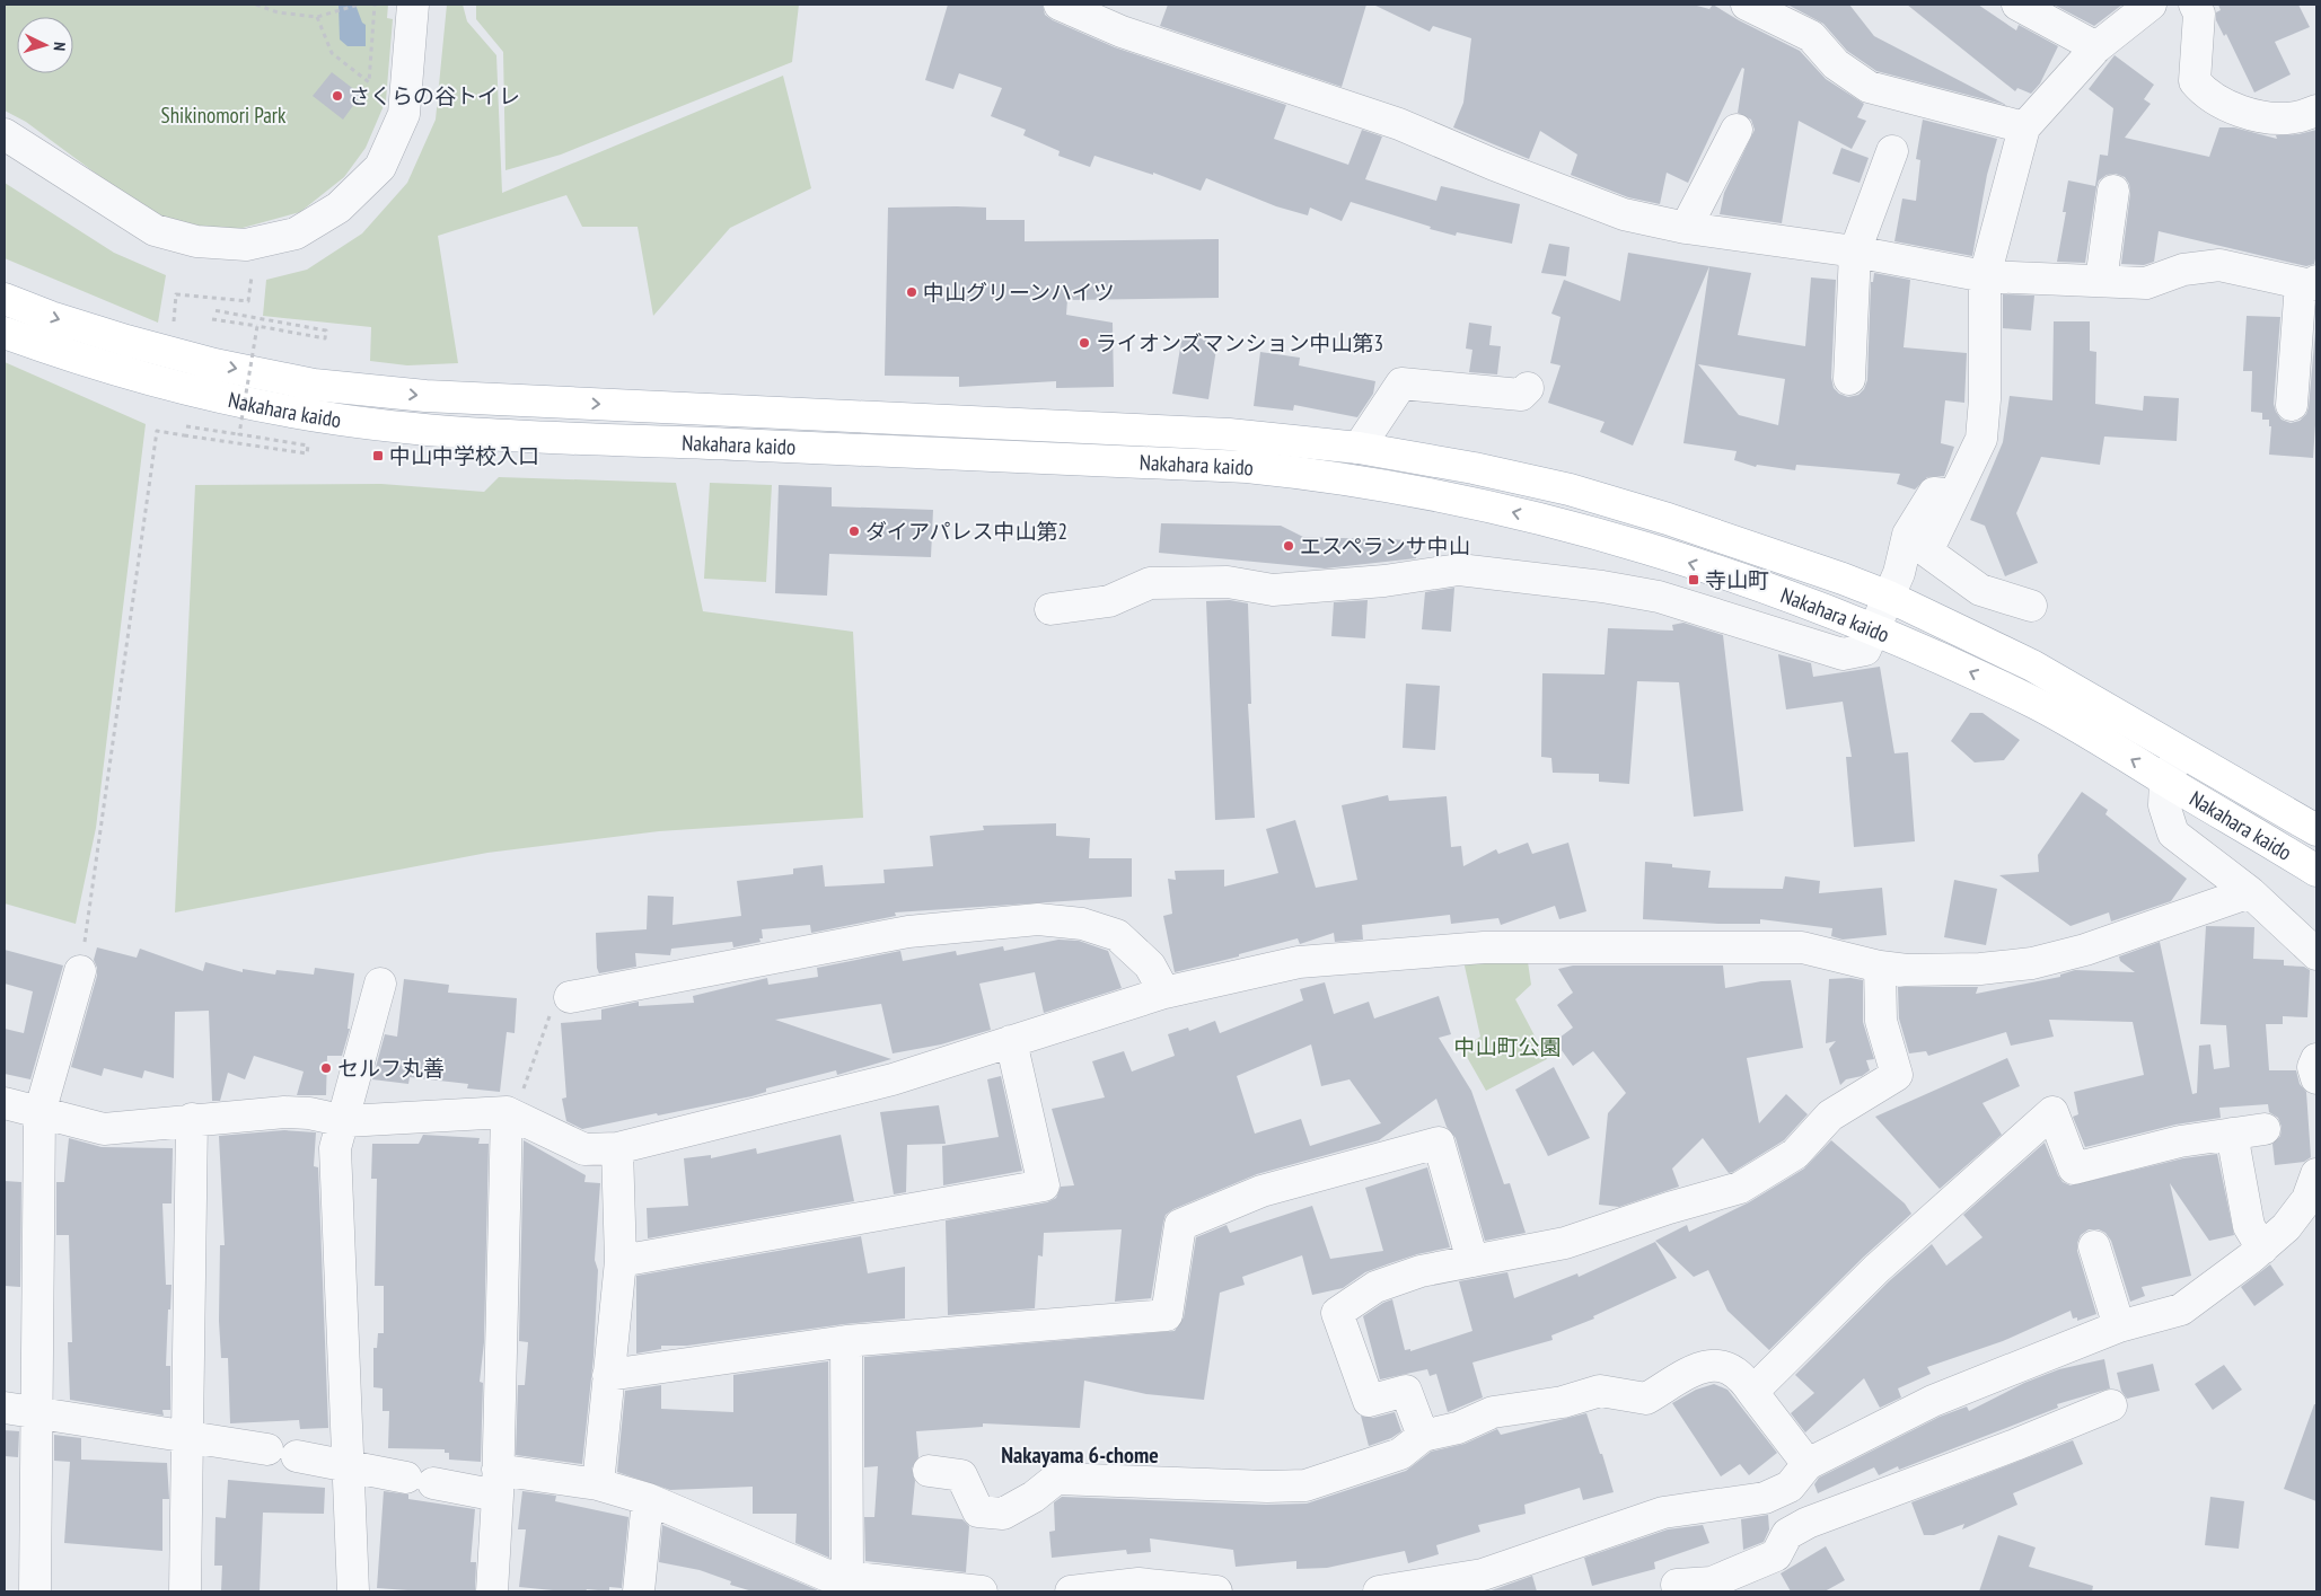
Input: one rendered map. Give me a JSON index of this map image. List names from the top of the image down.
{
  "streets": {
    "main road": ["Nakahara kaido"]
  },
  "districts": ["Nakayama 6-chome"],
  "parks": ["Shikinomori Park", "中山町公園"],
  "places": {
    "other": [
      "さくらの谷トイレ",
      "中山グリーンハイツ",
      "ライオンズマンション中山第3",
      "ダイアパレス中山第2",
      "エスペランサ中山",
      "セルフ丸善"
    ],
    "transit": ["中山中学校入口", "寺山町"]
  },
  "north": "right"
}
